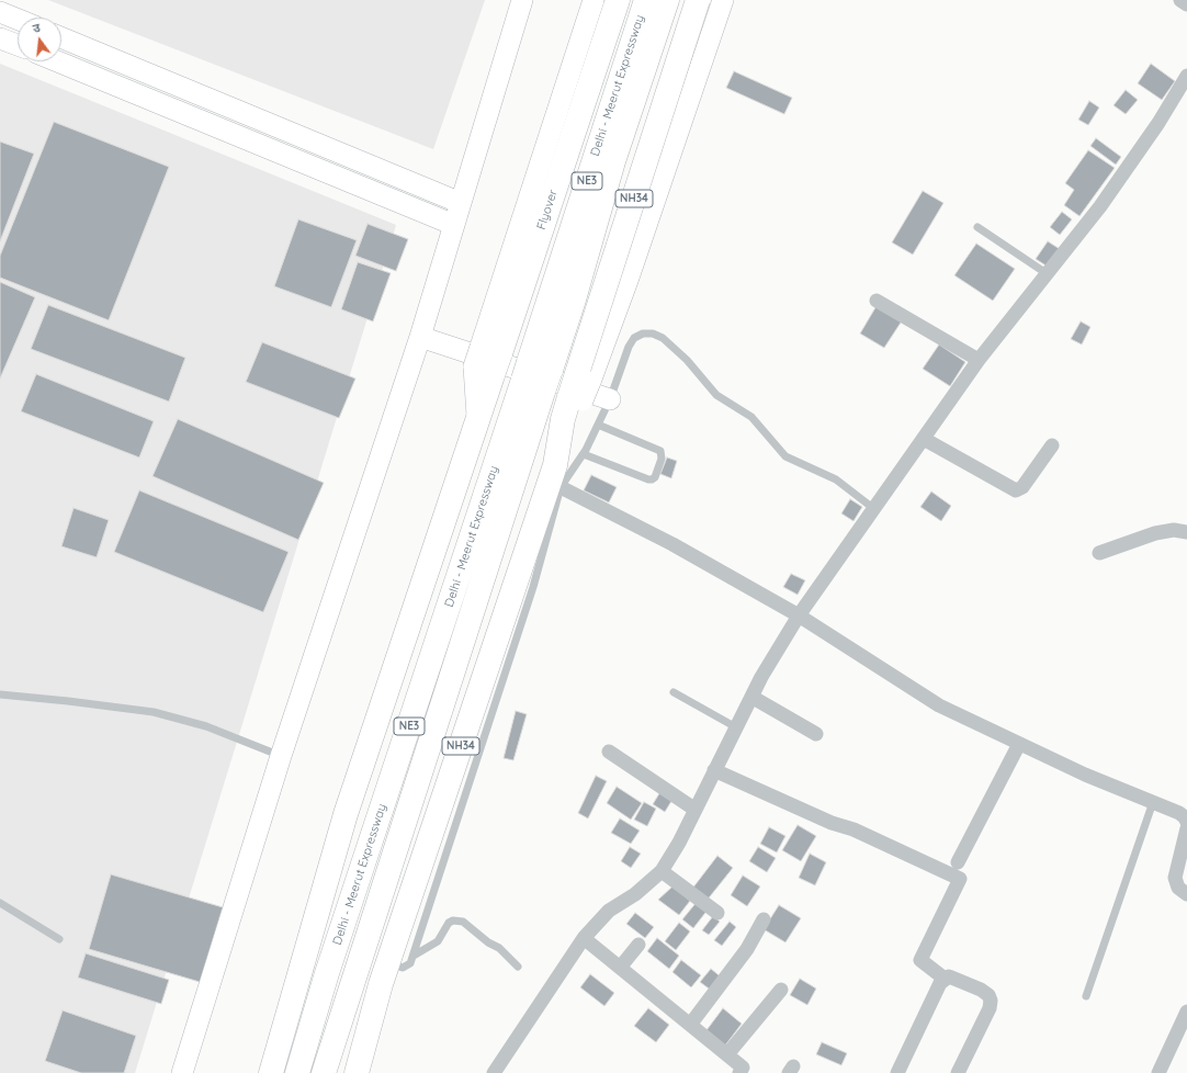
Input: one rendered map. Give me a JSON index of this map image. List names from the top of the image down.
{
  "streets": {
    "highway": [
      "Delhi - Meerut Expressway",
      "NE3",
      "NH34",
      "Flyover"
    ]
  },
  "north": "top"
}
